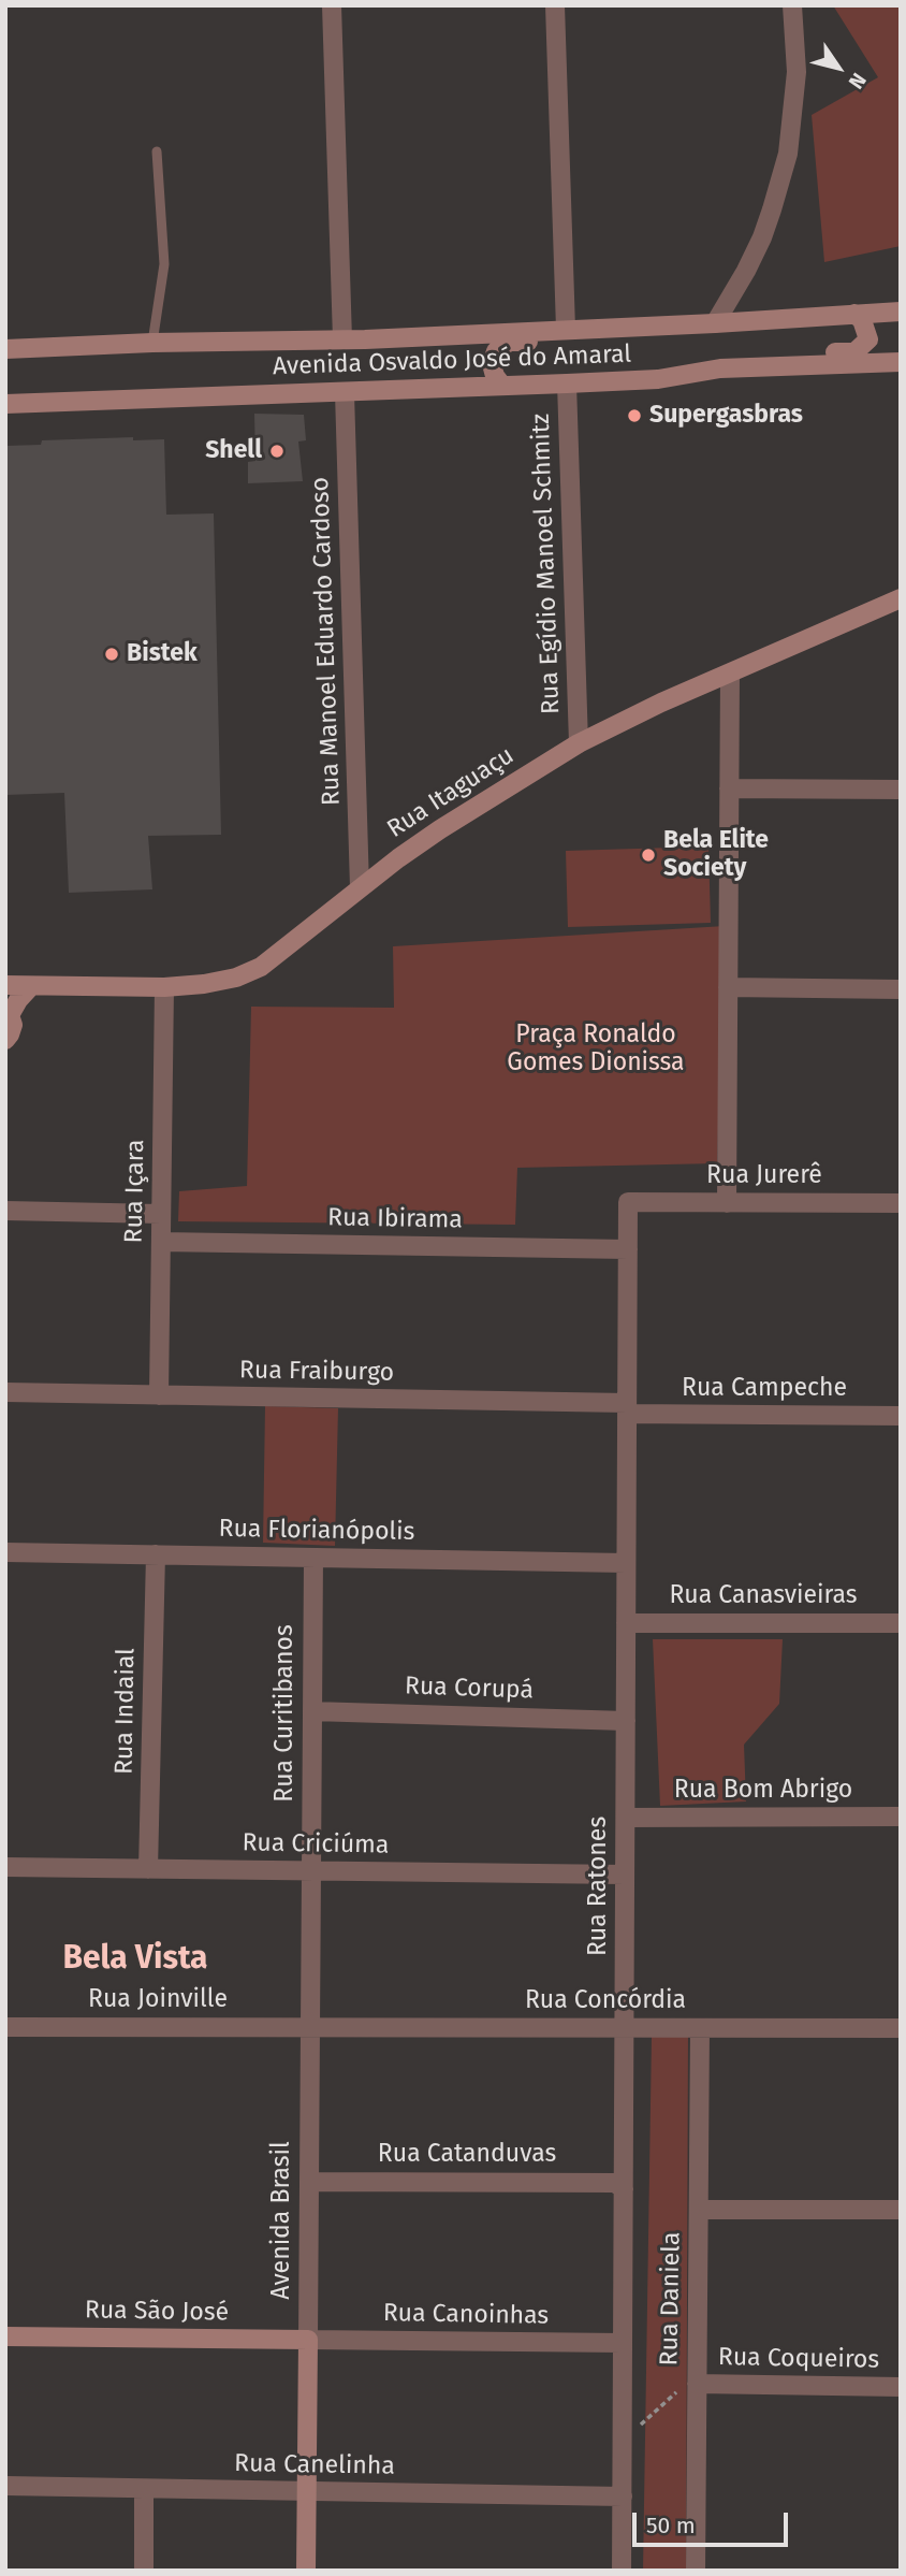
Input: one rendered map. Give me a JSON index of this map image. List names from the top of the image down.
{
  "streets": {
    "main road": [
      "Avenida Osvaldo José do Amaral",
      "Rua Itaguaçu",
      "Avenida Brasil",
      "Rua São José"
    ],
    "street": [
      "Rua Egídio Manoel Schmitz",
      "Rua Manoel Eduardo Cardoso",
      "Rua Jurerê",
      "Rua Içara",
      "Rua Ibirama",
      "Rua Fraiburgo",
      "Rua Campeche",
      "Rua Florianópolis",
      "Rua Canasvieiras",
      "Rua Corupá",
      "Rua Indaial",
      "Rua Curitibanos",
      "Rua Bom Abrigo",
      "Rua Criciúma",
      "Rua Ratones",
      "Rua Joinville",
      "Rua Concórdia",
      "Rua Catanduvas",
      "Rua Daniela",
      "Rua Canoinhas",
      "Rua Coqueiros",
      "Rua Canelinha"
    ]
  },
  "crossings": [
    ["Avenida Osvaldo José do Amaral", "Rua Egídio Manoel Schmitz"],
    ["Avenida Osvaldo José do Amaral", "Rua Manoel Eduardo Cardoso"],
    ["Rua Egídio Manoel Schmitz", "Rua Itaguaçu"],
    ["Rua Manoel Eduardo Cardoso", "Rua Itaguaçu"],
    ["Rua Itaguaçu", "Rua Içara"],
    ["Rua Jurerê", "Rua Ratones"],
    ["Rua Içara", "Rua Ibirama"],
    ["Rua Içara", "Rua Fraiburgo"],
    ["Rua Ibirama", "Rua Ratones"],
    ["Rua Fraiburgo", "Rua Campeche"],
    ["Rua Fraiburgo", "Rua Ratones"],
    ["Rua Campeche", "Rua Ratones"],
    ["Rua Florianópolis", "Rua Indaial"],
    ["Rua Florianópolis", "Rua Curitibanos"],
    ["Rua Florianópolis", "Rua Ratones"],
    ["Rua Canasvieiras", "Rua Ratones"],
    ["Rua Corupá", "Rua Curitibanos"],
    ["Rua Corupá", "Rua Ratones"],
    ["Rua Indaial", "Rua Criciúma"],
    ["Rua Curitibanos", "Rua Criciúma"],
    ["Rua Curitibanos", "Avenida Brasil"],
    ["Rua Bom Abrigo", "Rua Ratones"],
    ["Rua Criciúma", "Rua Ratones"],
    ["Rua Criciúma", "Avenida Brasil"],
    ["Rua Ratones", "Rua Concórdia"],
    ["Rua Ratones", "Rua Catanduvas"],
    ["Rua Ratones", "Rua Canoinhas"],
    ["Rua Ratones", "Rua Canelinha"],
    ["Rua Joinville", "Rua Concórdia"],
    ["Rua Joinville", "Avenida Brasil"],
    ["Rua Concórdia", "Avenida Brasil"],
    ["Rua Concórdia", "Rua Daniela"],
    ["Rua Catanduvas", "Avenida Brasil"],
    ["Avenida Brasil", "Rua São José"],
    ["Avenida Brasil", "Rua Canoinhas"],
    ["Avenida Brasil", "Rua Canelinha"],
    ["Rua Daniela", "Rua Coqueiros"],
    ["Rua São José", "Rua Canoinhas"]
  ],
  "districts": ["Bela Vista"],
  "parks": ["Praça Ronaldo Gomes Dionissa"],
  "places": [
    "Supergasbras",
    "Shell",
    "Bistek",
    "Bela Elite Society"
  ],
  "scale_bar": "50 m",
  "north": "bottom right"
}
